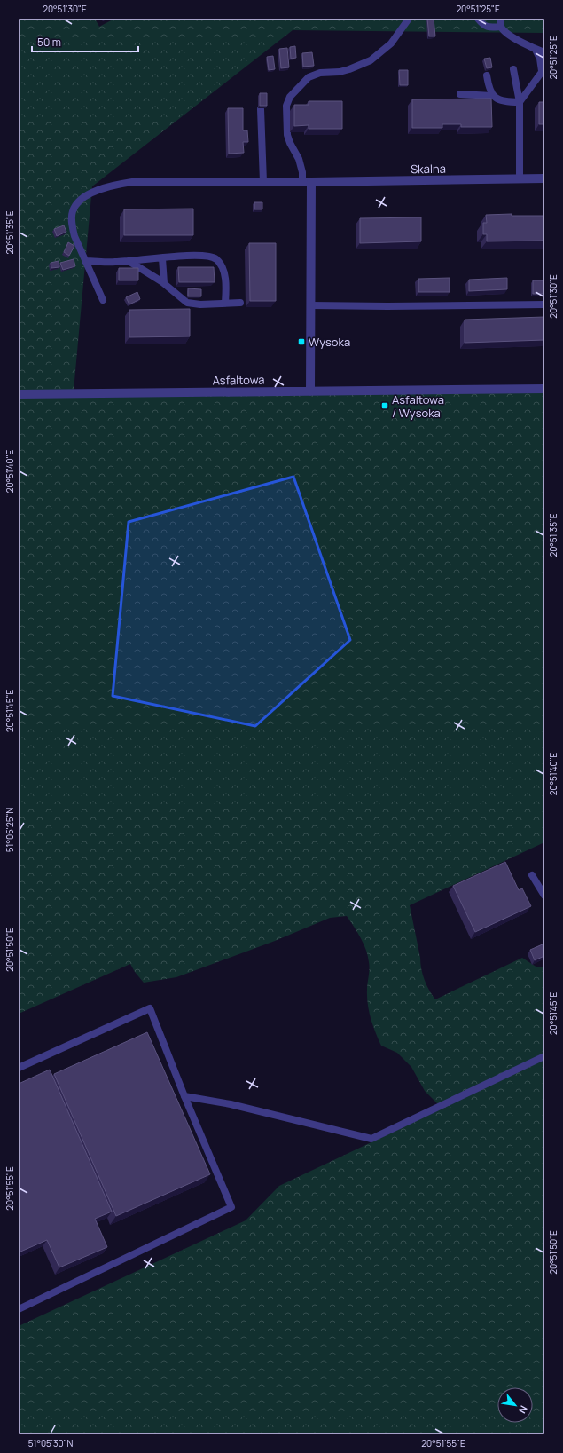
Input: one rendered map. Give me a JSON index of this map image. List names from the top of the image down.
{
  "streets": {
    "street": ["Skalna", "Asfaltowa"]
  },
  "places": {
    "transit": ["Wysoka", "Asfaltowa / Wysoka"]
  },
  "scale_bar": "50 m",
  "north": "bottom right",
  "coordinates": [
    "20°51'30\"E",
    "20°51'25\"E",
    "20°51'35\"E",
    "20°51'40\"E",
    "20°51'45\"E",
    "51°05'25\"N",
    "20°51'50\"E",
    "20°51'55\"E",
    "51°05'30\"N"
  ]
}
